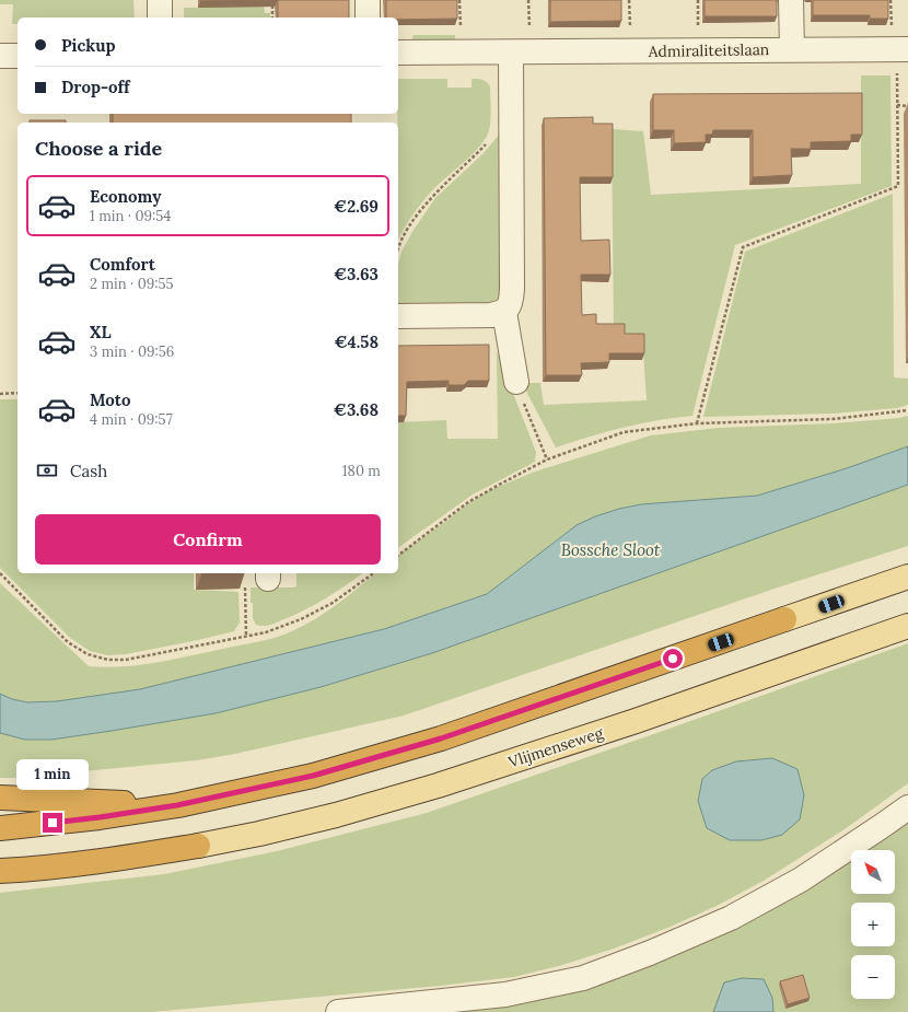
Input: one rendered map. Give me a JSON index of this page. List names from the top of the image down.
{
  "streets": {
    "main road": ["Vlijmenseweg"],
    "street": ["Admiraliteitslaan"]
  },
  "water": ["Bossche Sloot"],
  "north": "top left",
  "page": {
    "banner": ["Pickup", "Drop-off"],
    "heading": "Choose a ride",
    "list": [
      {
        "name": "Economy",
        "note": "1 min · 09:54",
        "value": "€2.69"
      },
      {
        "name": "Comfort",
        "note": "2 min · 09:55",
        "value": "€3.63"
      },
      {
        "name": "XL",
        "note": "3 min · 09:56",
        "value": "€4.58"
      },
      {
        "name": "Moto",
        "note": "4 min · 09:57",
        "value": "€3.68"
      }
    ],
    "pay": ["Cash", "180 m"],
    "buttons": "Confirm",
    "bubble": "1 min",
    "map_buttons": ["+", "−"]
  }
}
